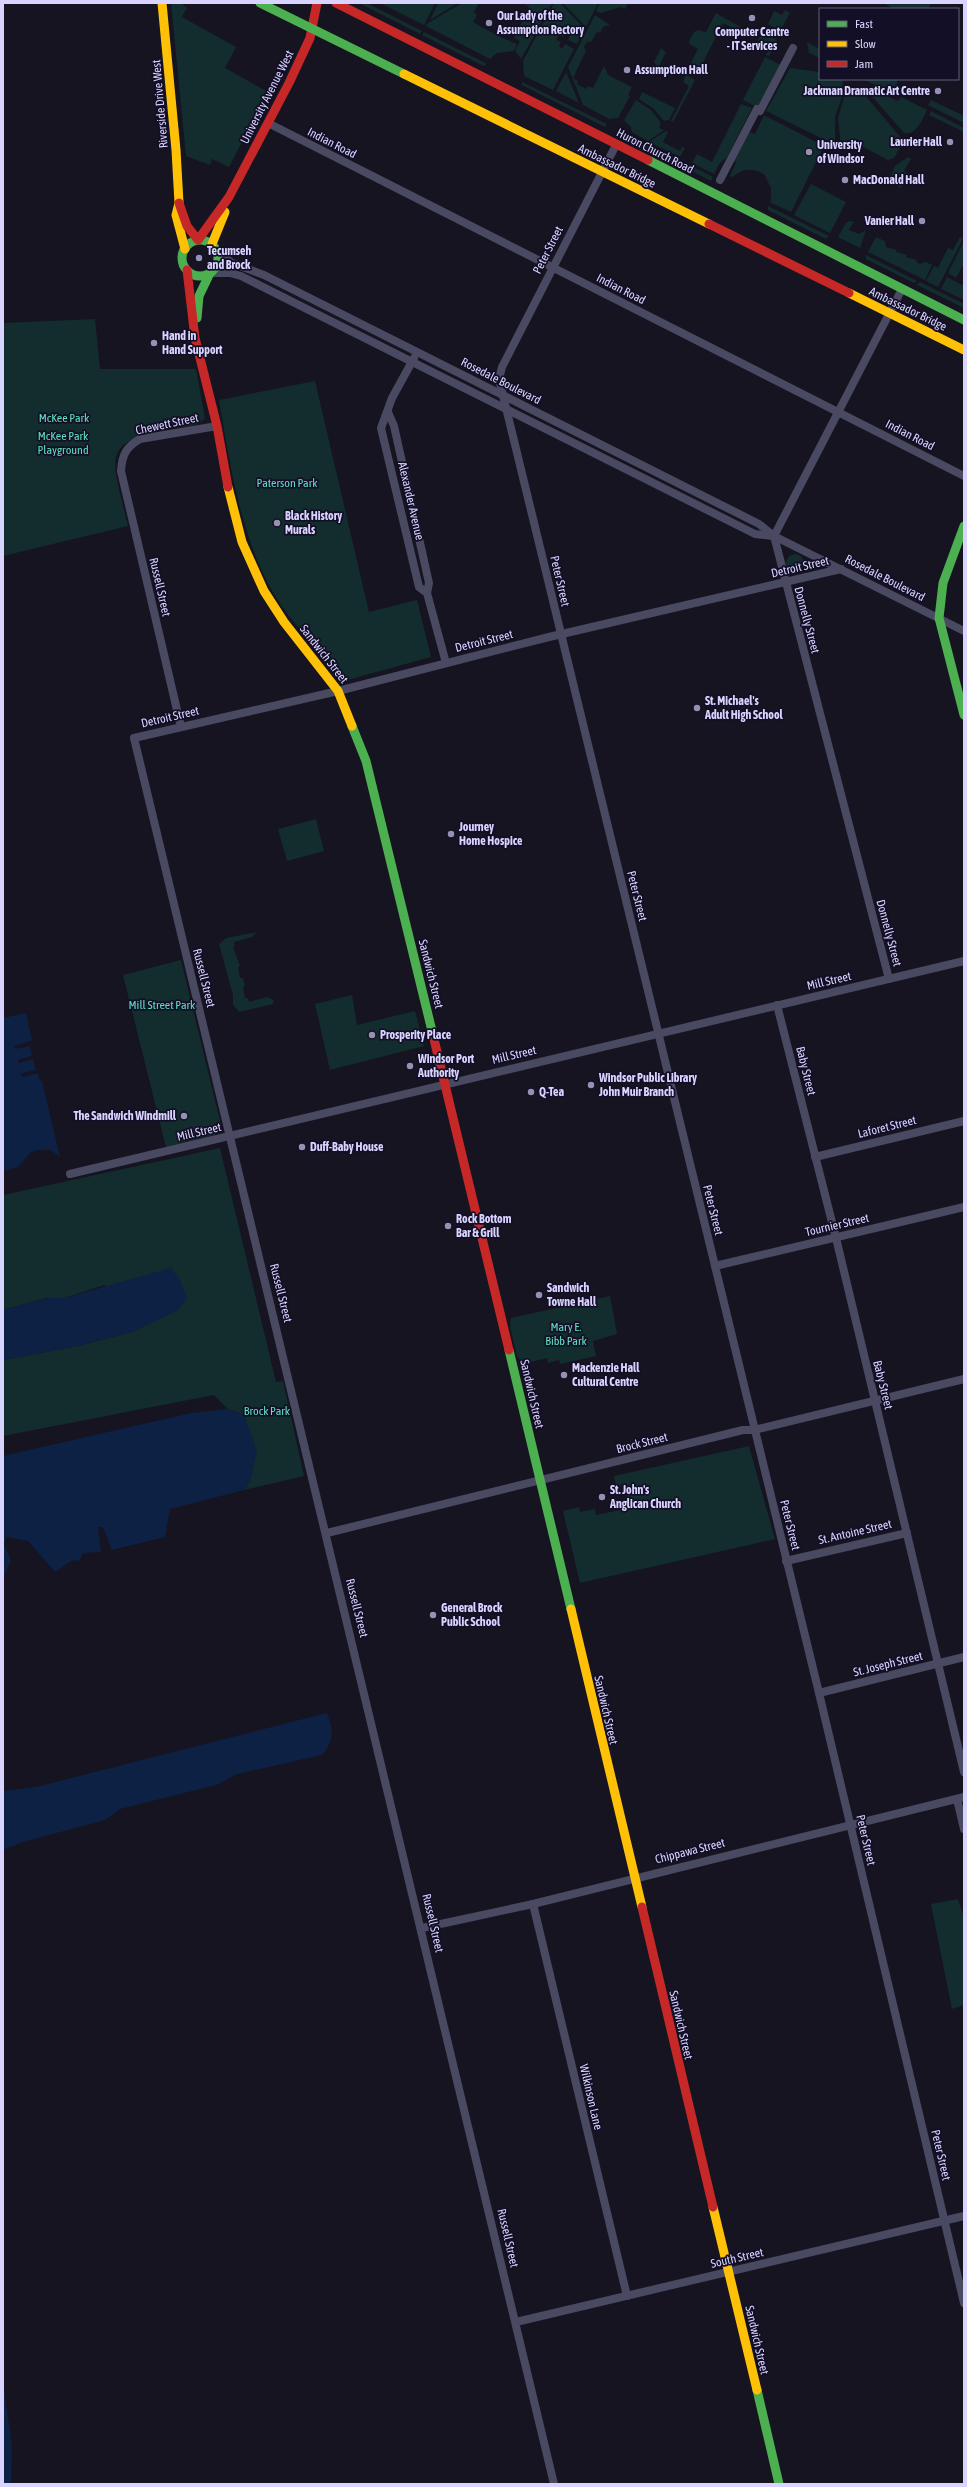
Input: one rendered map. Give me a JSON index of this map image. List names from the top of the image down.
{
  "streets": {
    "main road": [
      "University Avenue West",
      "Riverside Drive West",
      "Huron Church Road",
      "Ambassador Bridge",
      "Sandwich Street"
    ],
    "street": [
      "Indian Road",
      "Peter Street",
      "Rosedale Boulevard",
      "Chewett Street",
      "Alexander Avenue",
      "Detroit Street",
      "Russell Street",
      "Donnelly Street",
      "Mill Street",
      "Baby Street",
      "Laforet Street",
      "Tournier Street",
      "Brock Street",
      "St. Antoine Street",
      "St. Joseph Street",
      "Chippawa Street",
      "Wilkinson Lane",
      "South Street"
    ]
  },
  "crossings": [
    ["University Avenue West", "Riverside Drive West"],
    ["University Avenue West", "Indian Road"],
    ["University Avenue West", "Rosedale Boulevard"],
    ["Riverside Drive West", "Rosedale Boulevard"],
    ["Indian Road", "Peter Street"],
    ["Huron Church Road", "Peter Street"],
    ["Peter Street", "Rosedale Boulevard"],
    ["Peter Street", "Detroit Street"],
    ["Peter Street", "Mill Street"],
    ["Peter Street", "Tournier Street"],
    ["Peter Street", "Brock Street"],
    ["Peter Street", "St. Antoine Street"],
    ["Peter Street", "St. Joseph Street"],
    ["Peter Street", "Chippawa Street"],
    ["Peter Street", "South Street"],
    ["Rosedale Boulevard", "Alexander Avenue"],
    ["Rosedale Boulevard", "Detroit Street"],
    ["Rosedale Boulevard", "Donnelly Street"],
    ["Chewett Street", "Russell Street"],
    ["Chewett Street", "Sandwich Street"],
    ["Alexander Avenue", "Detroit Street"],
    ["Detroit Street", "Russell Street"],
    ["Detroit Street", "Donnelly Street"],
    ["Detroit Street", "Sandwich Street"],
    ["Russell Street", "Mill Street"],
    ["Russell Street", "Brock Street"],
    ["Russell Street", "Chippawa Street"],
    ["Russell Street", "South Street"],
    ["Donnelly Street", "Mill Street"],
    ["Sandwich Street", "Mill Street"],
    ["Sandwich Street", "Brock Street"],
    ["Sandwich Street", "Chippawa Street"],
    ["Sandwich Street", "South Street"],
    ["Mill Street", "Baby Street"],
    ["Baby Street", "Laforet Street"],
    ["Baby Street", "Tournier Street"],
    ["Baby Street", "Brock Street"],
    ["Baby Street", "St. Antoine Street"],
    ["Baby Street", "St. Joseph Street"],
    ["Chippawa Street", "Wilkinson Lane"],
    ["Wilkinson Lane", "South Street"]
  ],
  "parks": [
    "McKee Park",
    "McKee Park Playground",
    "Paterson Park",
    "Mill Street Park",
    "Mary E. Bibb Park",
    "Brock Park"
  ],
  "places": [
    "Computer Centre - IT Services",
    "Our Lady of the Assumption Rectory",
    "Assumption Hall",
    "Jackman Dramatic Art Centre",
    "Laurier Hall",
    "University of Windsor",
    "MacDonald Hall",
    "Vanier Hall",
    "Tecumseh and Brock",
    "Hand in Hand Support",
    "Black History Murals",
    "St. Michael's Adult High School",
    "Journey Home Hospice",
    "Prosperity Place",
    "Windsor Port Authority",
    "Windsor Public Library John Muir Branch",
    "Q-Tea",
    "The Sandwich Windmill",
    "Duff-Baby House",
    "Rock Bottom Bar & Grill",
    "Sandwich Towne Hall",
    "Mackenzie Hall Cultural Centre",
    "St. John's Anglican Church",
    "General Brock Public School"
  ],
  "legend": ["Fast", "Slow", "Jam"]
}
